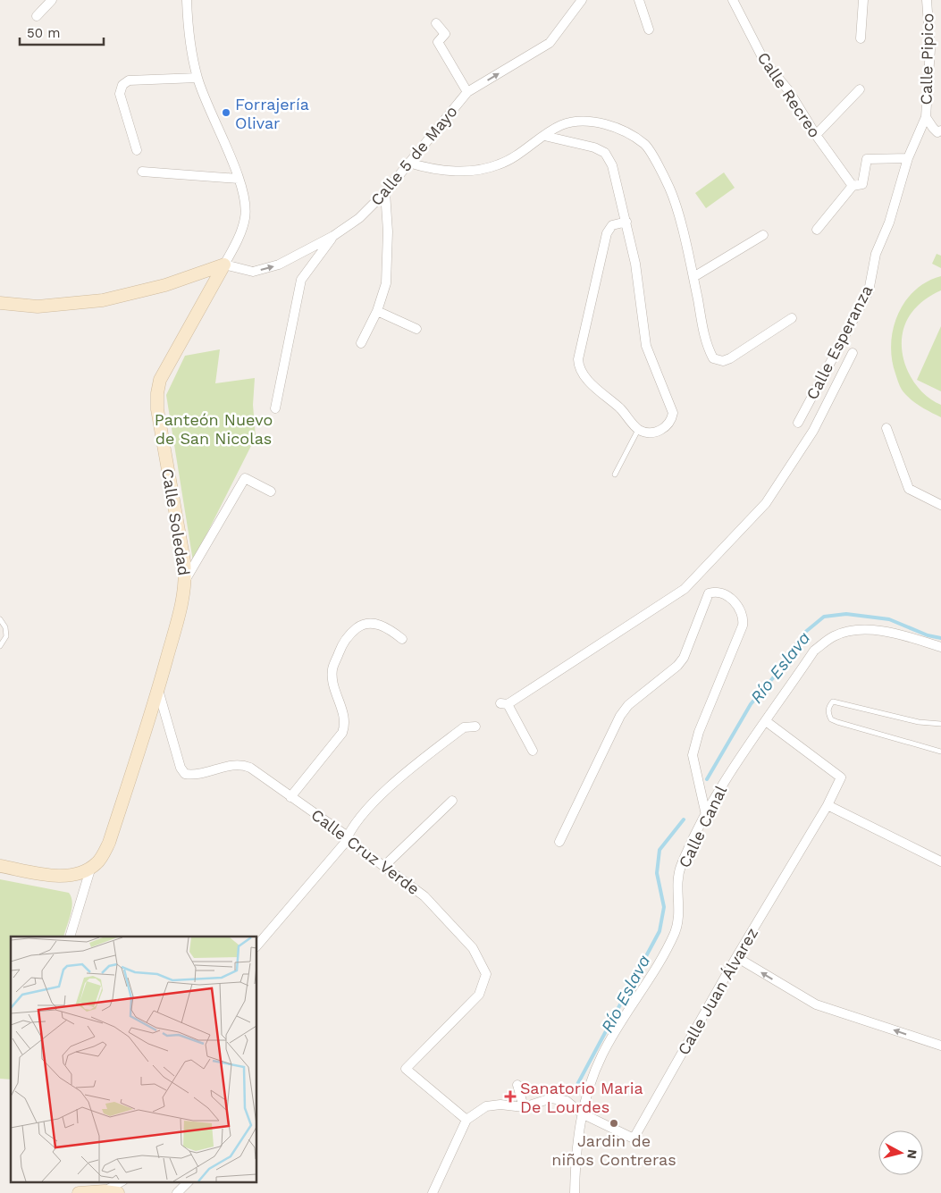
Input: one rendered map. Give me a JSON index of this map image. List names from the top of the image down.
{
  "streets": {
    "street": [
      "Calle Pipico",
      "Calle Recreo",
      "Calle 5 de Mayo",
      "Calle Esperanza",
      "Calle Soledad",
      "Calle Canal",
      "Calle Cruz Verde",
      "Calle Juan Álvarez"
    ]
  },
  "crossings": [
    ["Calle Pipico", "Calle Esperanza"],
    ["Calle 5 de Mayo", "Calle Soledad"],
    ["Calle Soledad", "Calle Cruz Verde"],
    ["Calle Canal", "Calle Juan Álvarez"]
  ],
  "one_way": ["Calle 5 de Mayo"],
  "water": ["Río Eslava"],
  "parks": ["Panteón Nuevo de San Nicolas"],
  "places": {
    "other": ["Forrajería Olivar", "Jardin de niños Contreras"],
    "health": ["Sanatorio Maria De Lourdes"]
  },
  "scale_bar": "50 m",
  "north": "right"
}
